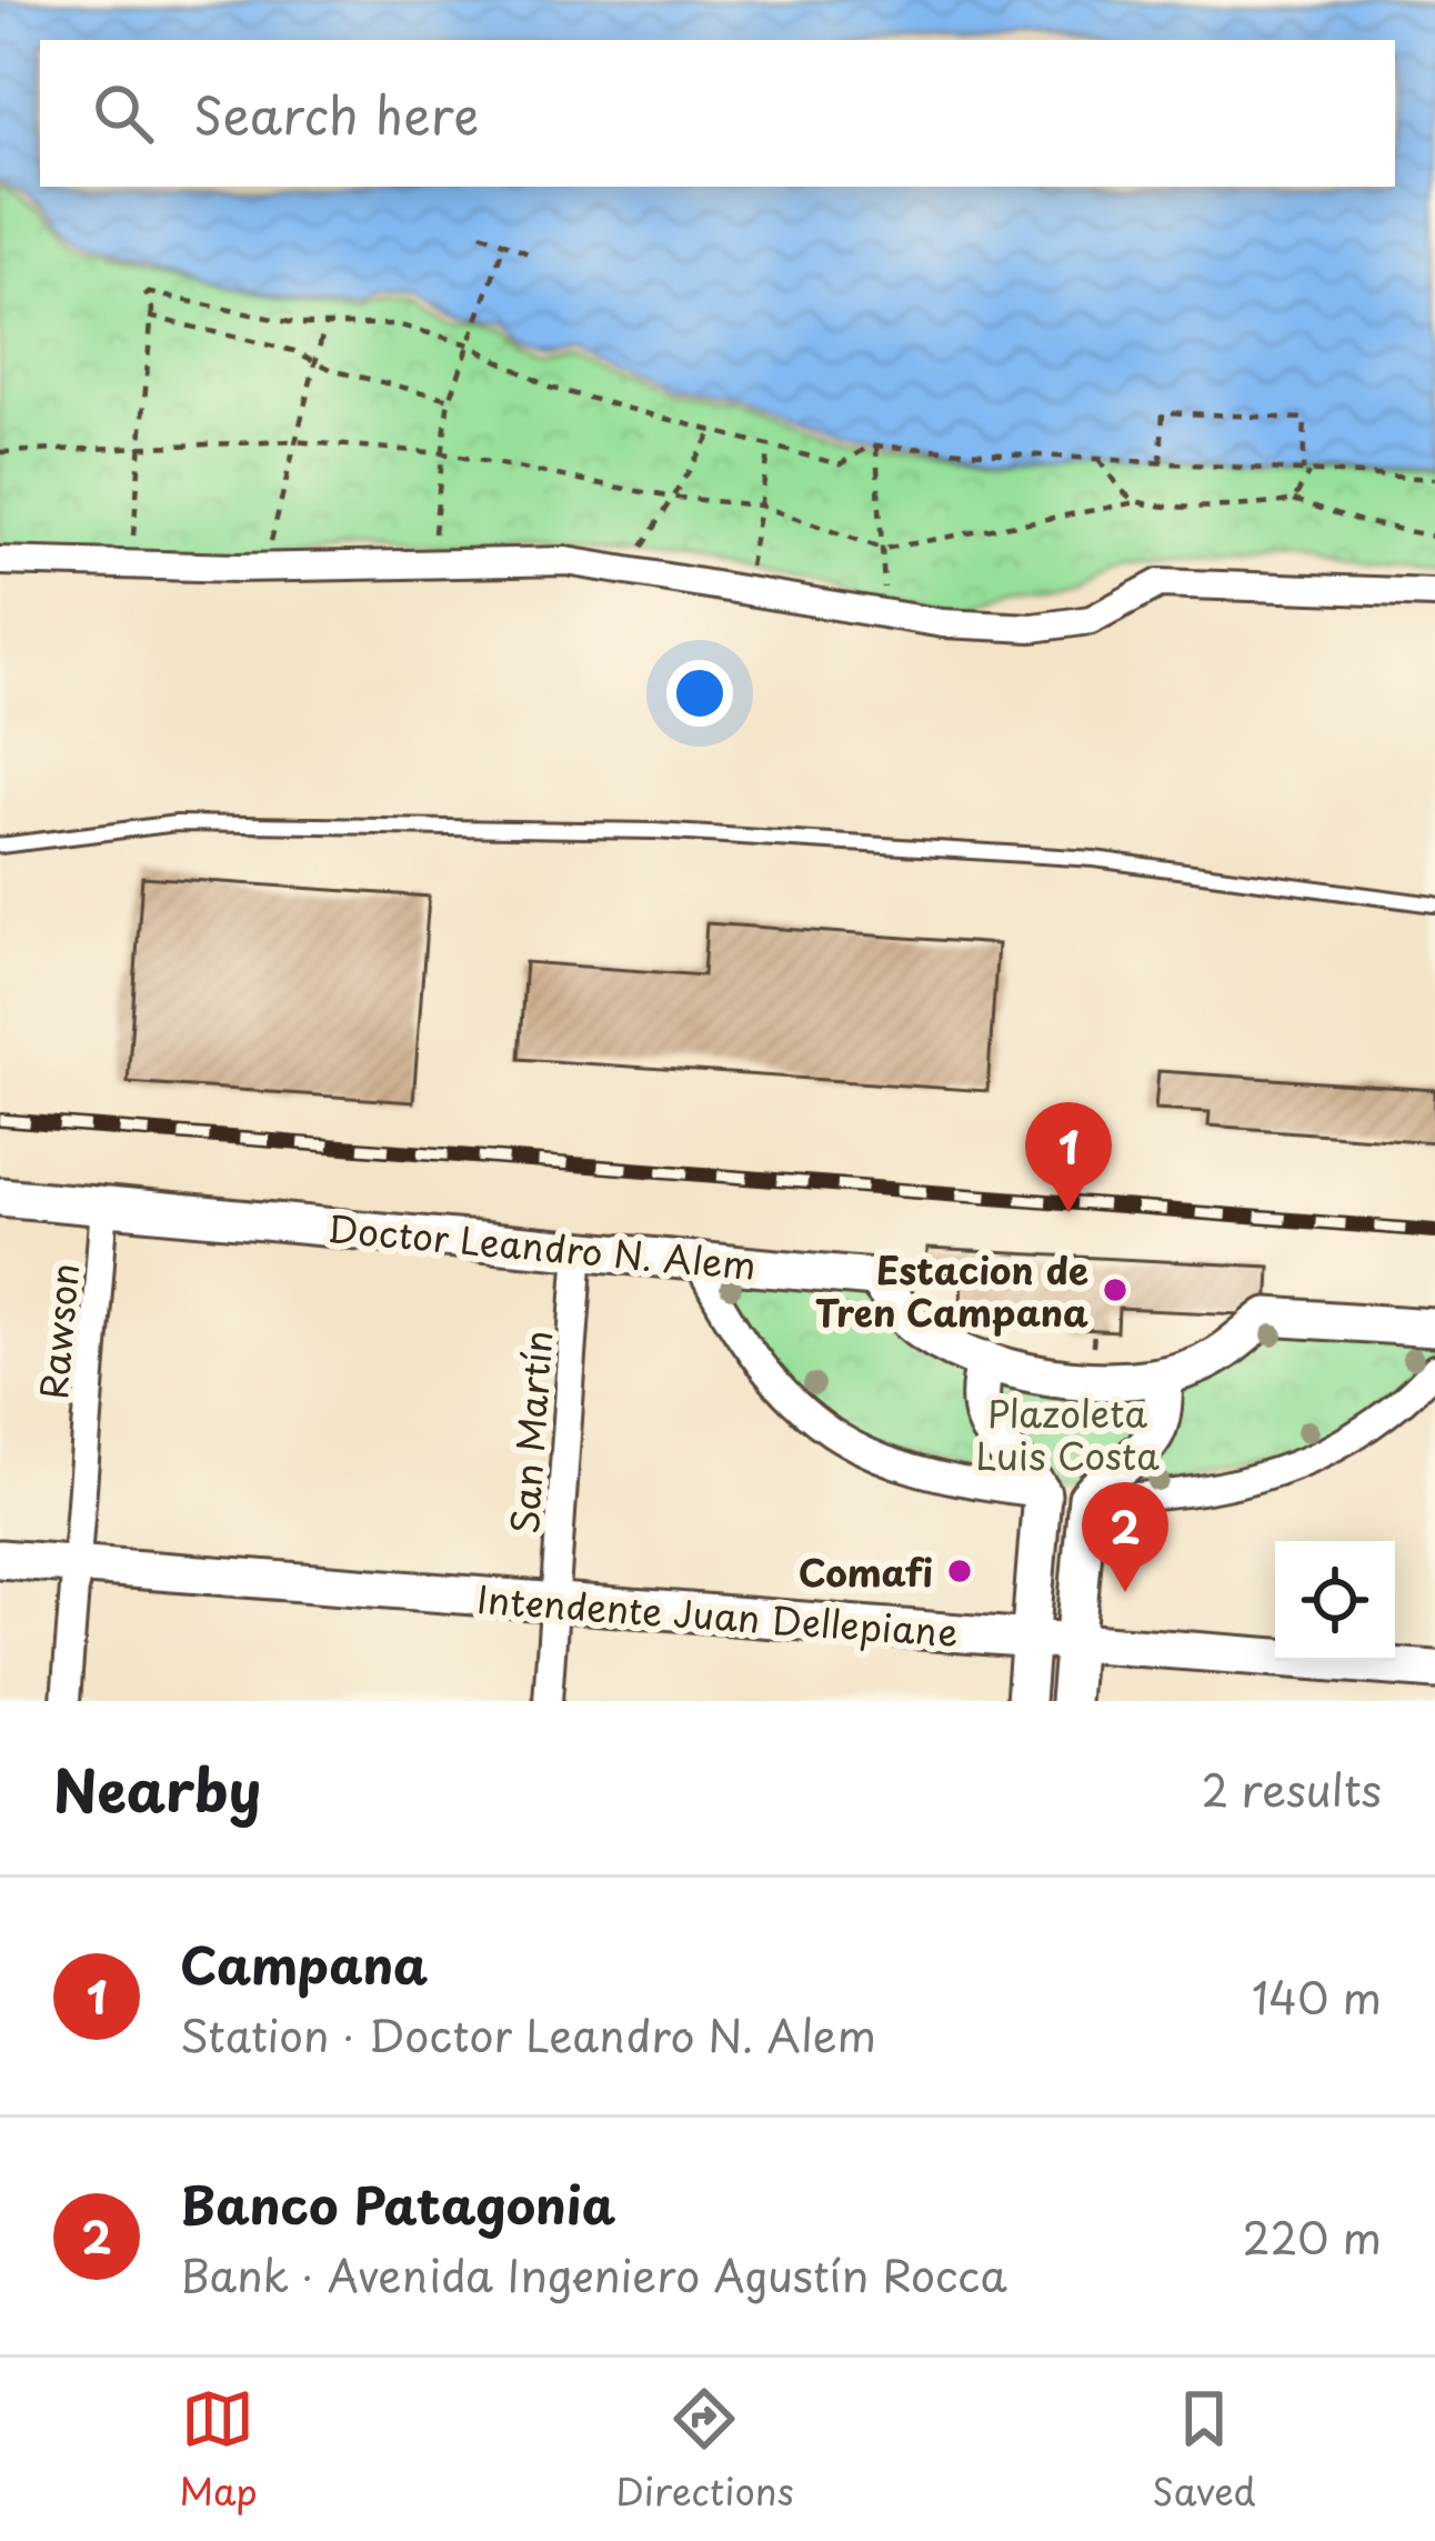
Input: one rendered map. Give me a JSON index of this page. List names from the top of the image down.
{
  "streets": {
    "street": [
      "Doctor Leandro N. Alem",
      "Rawson",
      "San Martín",
      "Intendente Juan Dellepiane"
    ]
  },
  "crossings": [
    ["Doctor Leandro N. Alem", "Rawson"],
    ["Doctor Leandro N. Alem", "San Martín"],
    ["Rawson", "Intendente Juan Dellepiane"],
    ["San Martín", "Intendente Juan Dellepiane"]
  ],
  "parks": ["Plazoleta Luis Costa"],
  "places": ["Estacion de Tren Campana", "Comafi"],
  "page": {
    "search": "Search here",
    "pins": ["1", "2"],
    "heading": ["Nearby", "2 results"],
    "list": [
      {
        "mark": "1",
        "name": "Campana",
        "note": "Station · Doctor Leandro N. Alem",
        "value": "140 m"
      },
      {
        "mark": "2",
        "name": "Banco Patagonia",
        "note": "Bank · Avenida Ingeniero Agustín Rocca",
        "value": "220 m"
      }
    ],
    "nav": ["Map", "Directions", "Saved"]
  }
}
